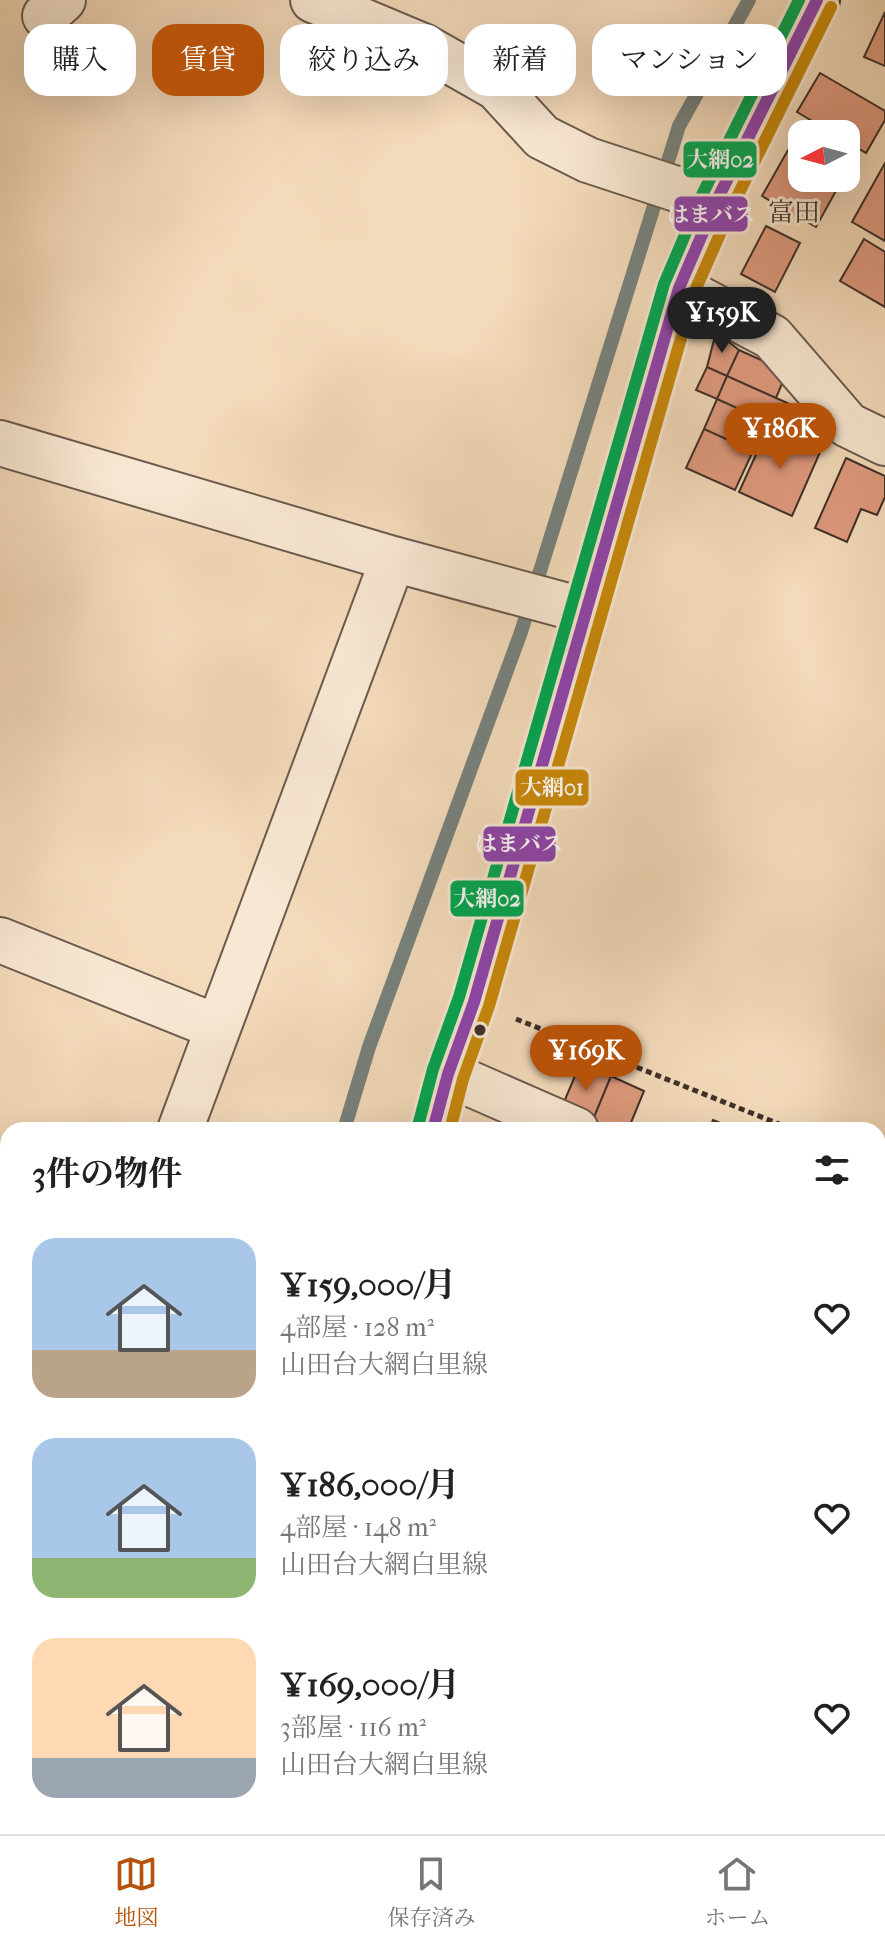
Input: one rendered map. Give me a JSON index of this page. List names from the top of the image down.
{
  "districts": ["富田"],
  "lines": ["transit line はまバス", "transit line 大網02", "transit line 大網01"],
  "north": "left",
  "page": {
    "chip": [
      "購入",
      "賃貸",
      "絞り込み",
      "新着",
      "マンション"
    ],
    "price": ["¥159K", "¥186K", "¥169K"],
    "heading": "3件の物件",
    "list": [
      {
        "name": "¥159,000/月",
        "note": "4部屋 · 128 m² · 山田台大網白里線"
      },
      {
        "name": "¥186,000/月",
        "note": "4部屋 · 148 m² · 山田台大網白里線"
      },
      {
        "name": "¥169,000/月",
        "note": "3部屋 · 116 m² · 山田台大網白里線"
      }
    ],
    "tabs": ["地図", "保存済み", "ホーム"]
  }
}
